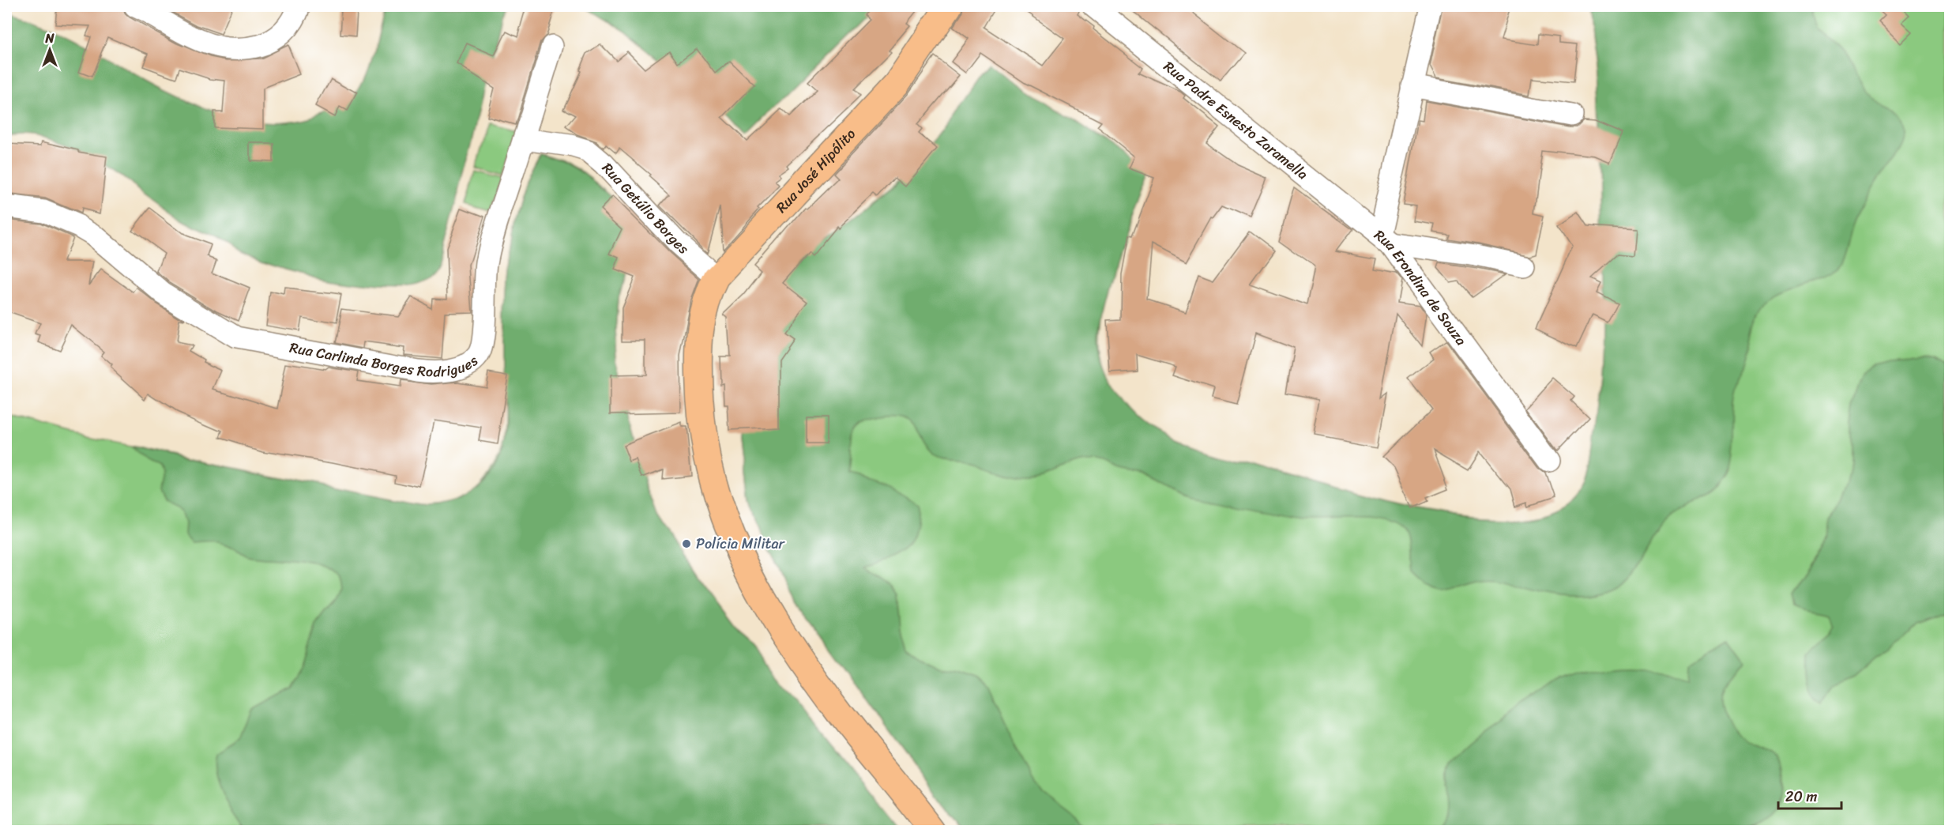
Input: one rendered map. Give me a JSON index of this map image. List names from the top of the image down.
{
  "streets": {
    "main road": ["Rua José Hipólito"],
    "street": [
      "Rua Padre Esnesto Zaramella",
      "Rua Getúlio Borges",
      "Rua Erondina de Souza",
      "Rua Carlinda Borges Rodrigues"
    ]
  },
  "crossings": [
    ["Rua Padre Esnesto Zaramella", "Rua Erondina de Souza"],
    ["Rua José Hipólito", "Rua Getúlio Borges"],
    ["Rua Getúlio Borges", "Rua Carlinda Borges Rodrigues"]
  ],
  "places": ["Polícia Militar"],
  "scale_bar": "20 m",
  "north": "top"
}
